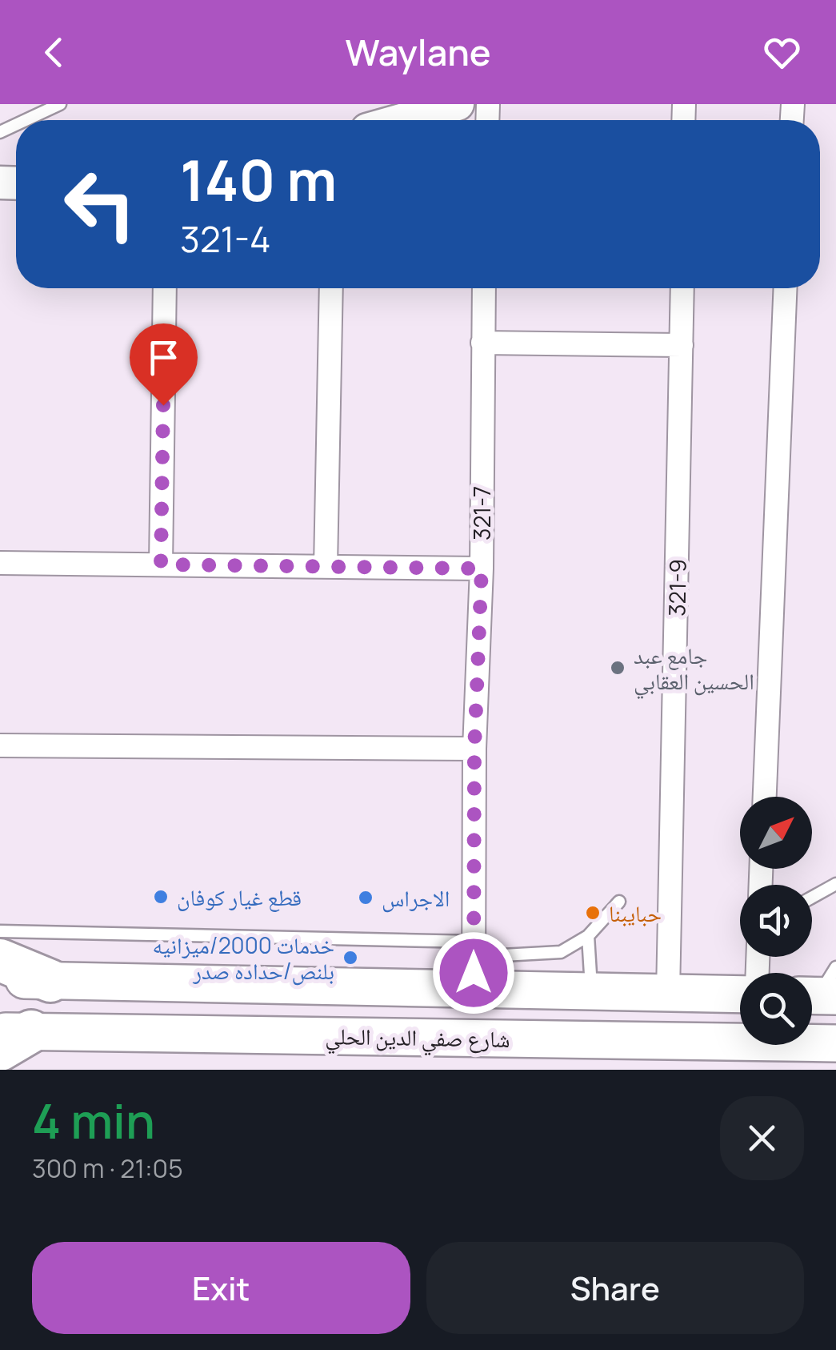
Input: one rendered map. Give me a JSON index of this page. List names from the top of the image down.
{
  "streets": {
    "main road": ["شارع صفي الدين الحلي"],
    "street": ["321-7", "321-9"]
  },
  "places": [
    "جامع عبد الحسين العقابي",
    "قطع غيار كوفان",
    "الاجراس",
    "حبايبنا",
    "خدمات 2000/ميزانيه بلنص/حداده صدر"
  ],
  "north": "top right",
  "page": {
    "header": "Waylane",
    "turn": ["140 m", "321-4"],
    "heading": ["4 min", "300 m · 21:05"],
    "buttons": ["Exit", "Share"]
  }
}
